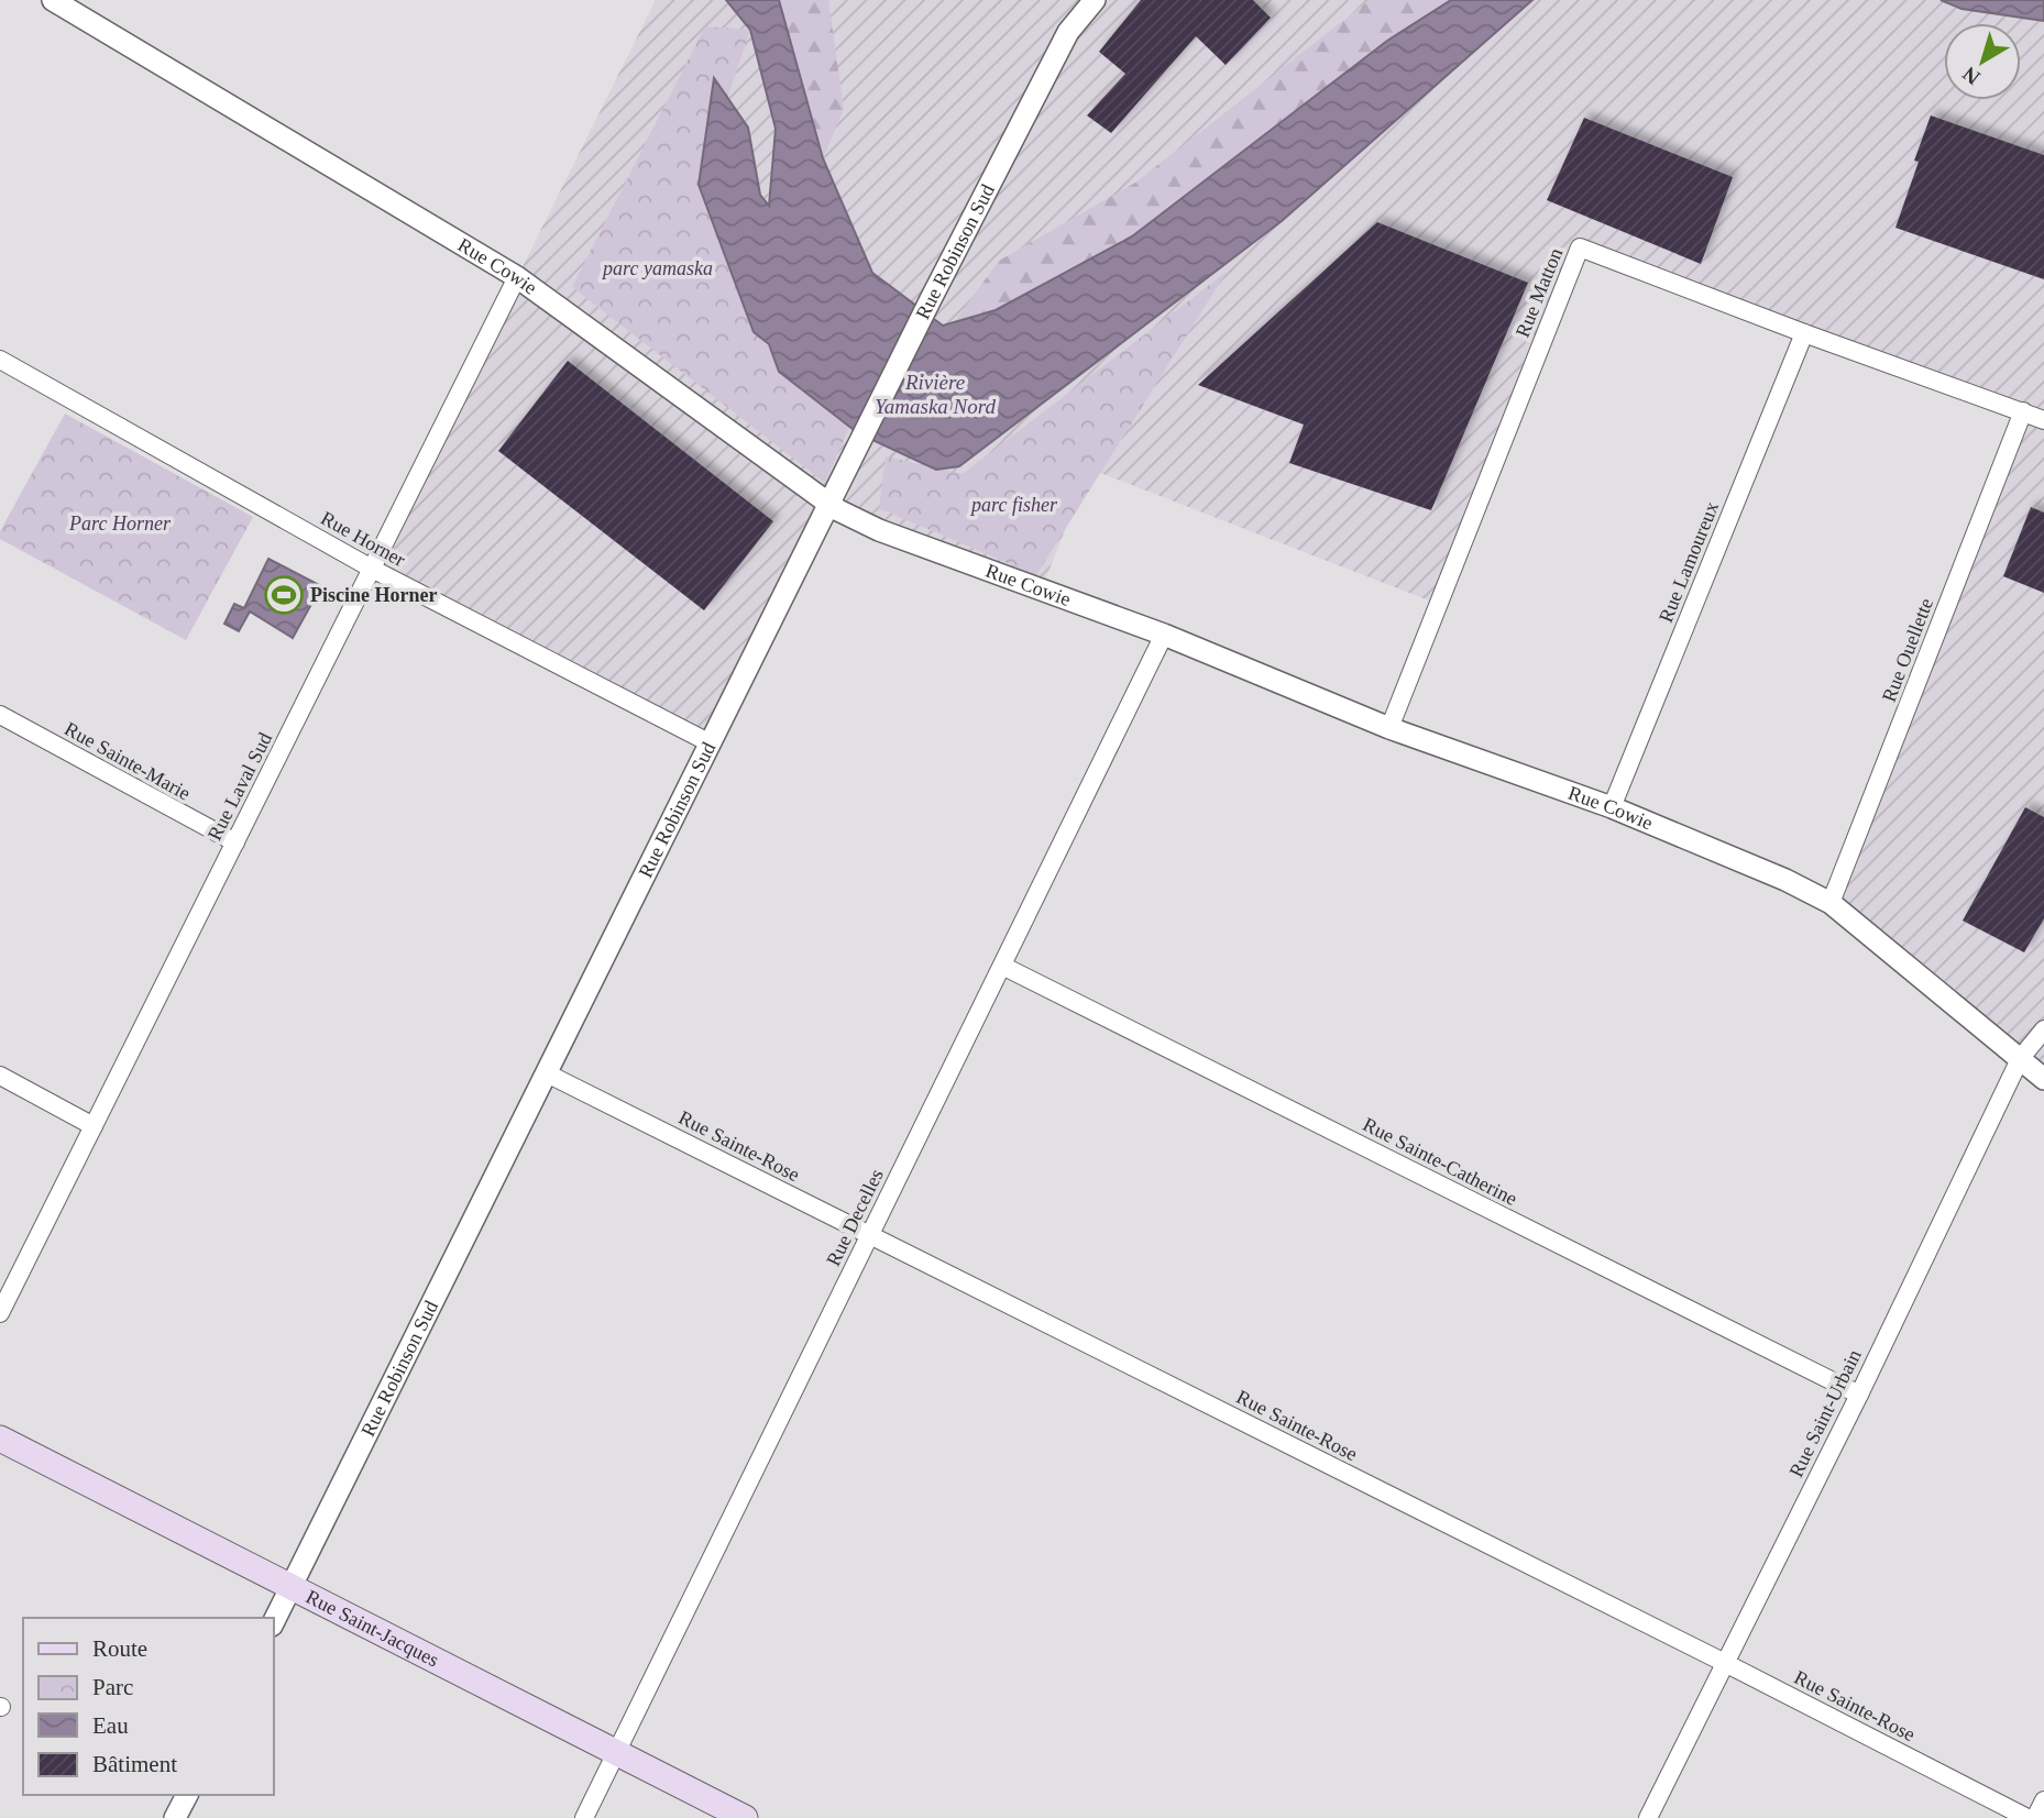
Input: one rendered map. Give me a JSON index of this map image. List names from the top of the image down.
{
  "streets": {
    "main road": ["Rue Saint-Jacques"],
    "street": [
      "Rue Robinson Sud",
      "Rue Cowie",
      "Rue Matton",
      "Rue Horner",
      "Rue Lamoureux",
      "Rue Ouellette",
      "Rue Sainte-Marie",
      "Rue Laval Sud",
      "Rue Sainte-Rose",
      "Rue Sainte-Catherine",
      "Rue Decelles",
      "Rue Saint-Urbain"
    ]
  },
  "crossings": [
    ["Rue Robinson Sud", "Rue Cowie"],
    ["Rue Robinson Sud", "Rue Horner"],
    ["Rue Robinson Sud", "Rue Sainte-Rose"],
    ["Rue Robinson Sud", "Rue Saint-Jacques"],
    ["Rue Cowie", "Rue Matton"],
    ["Rue Cowie", "Rue Lamoureux"],
    ["Rue Cowie", "Rue Ouellette"],
    ["Rue Cowie", "Rue Laval Sud"],
    ["Rue Cowie", "Rue Decelles"],
    ["Rue Cowie", "Rue Saint-Urbain"],
    ["Rue Matton", "Rue Lamoureux"],
    ["Rue Matton", "Rue Ouellette"],
    ["Rue Horner", "Rue Laval Sud"],
    ["Rue Sainte-Marie", "Rue Laval Sud"],
    ["Rue Sainte-Rose", "Rue Decelles"],
    ["Rue Sainte-Rose", "Rue Saint-Urbain"],
    ["Rue Sainte-Catherine", "Rue Decelles"],
    ["Rue Sainte-Catherine", "Rue Saint-Urbain"],
    ["Rue Decelles", "Rue Saint-Jacques"]
  ],
  "water": ["Rivière Yamaska Nord"],
  "parks": ["parc yamaska", "parc fisher", "Parc Horner"],
  "places": {
    "sports": ["Piscine Horner"]
  },
  "legend": [
    "Route",
    "Parc",
    "Eau",
    "Bâtiment"
  ],
  "north": "bottom left"
}
